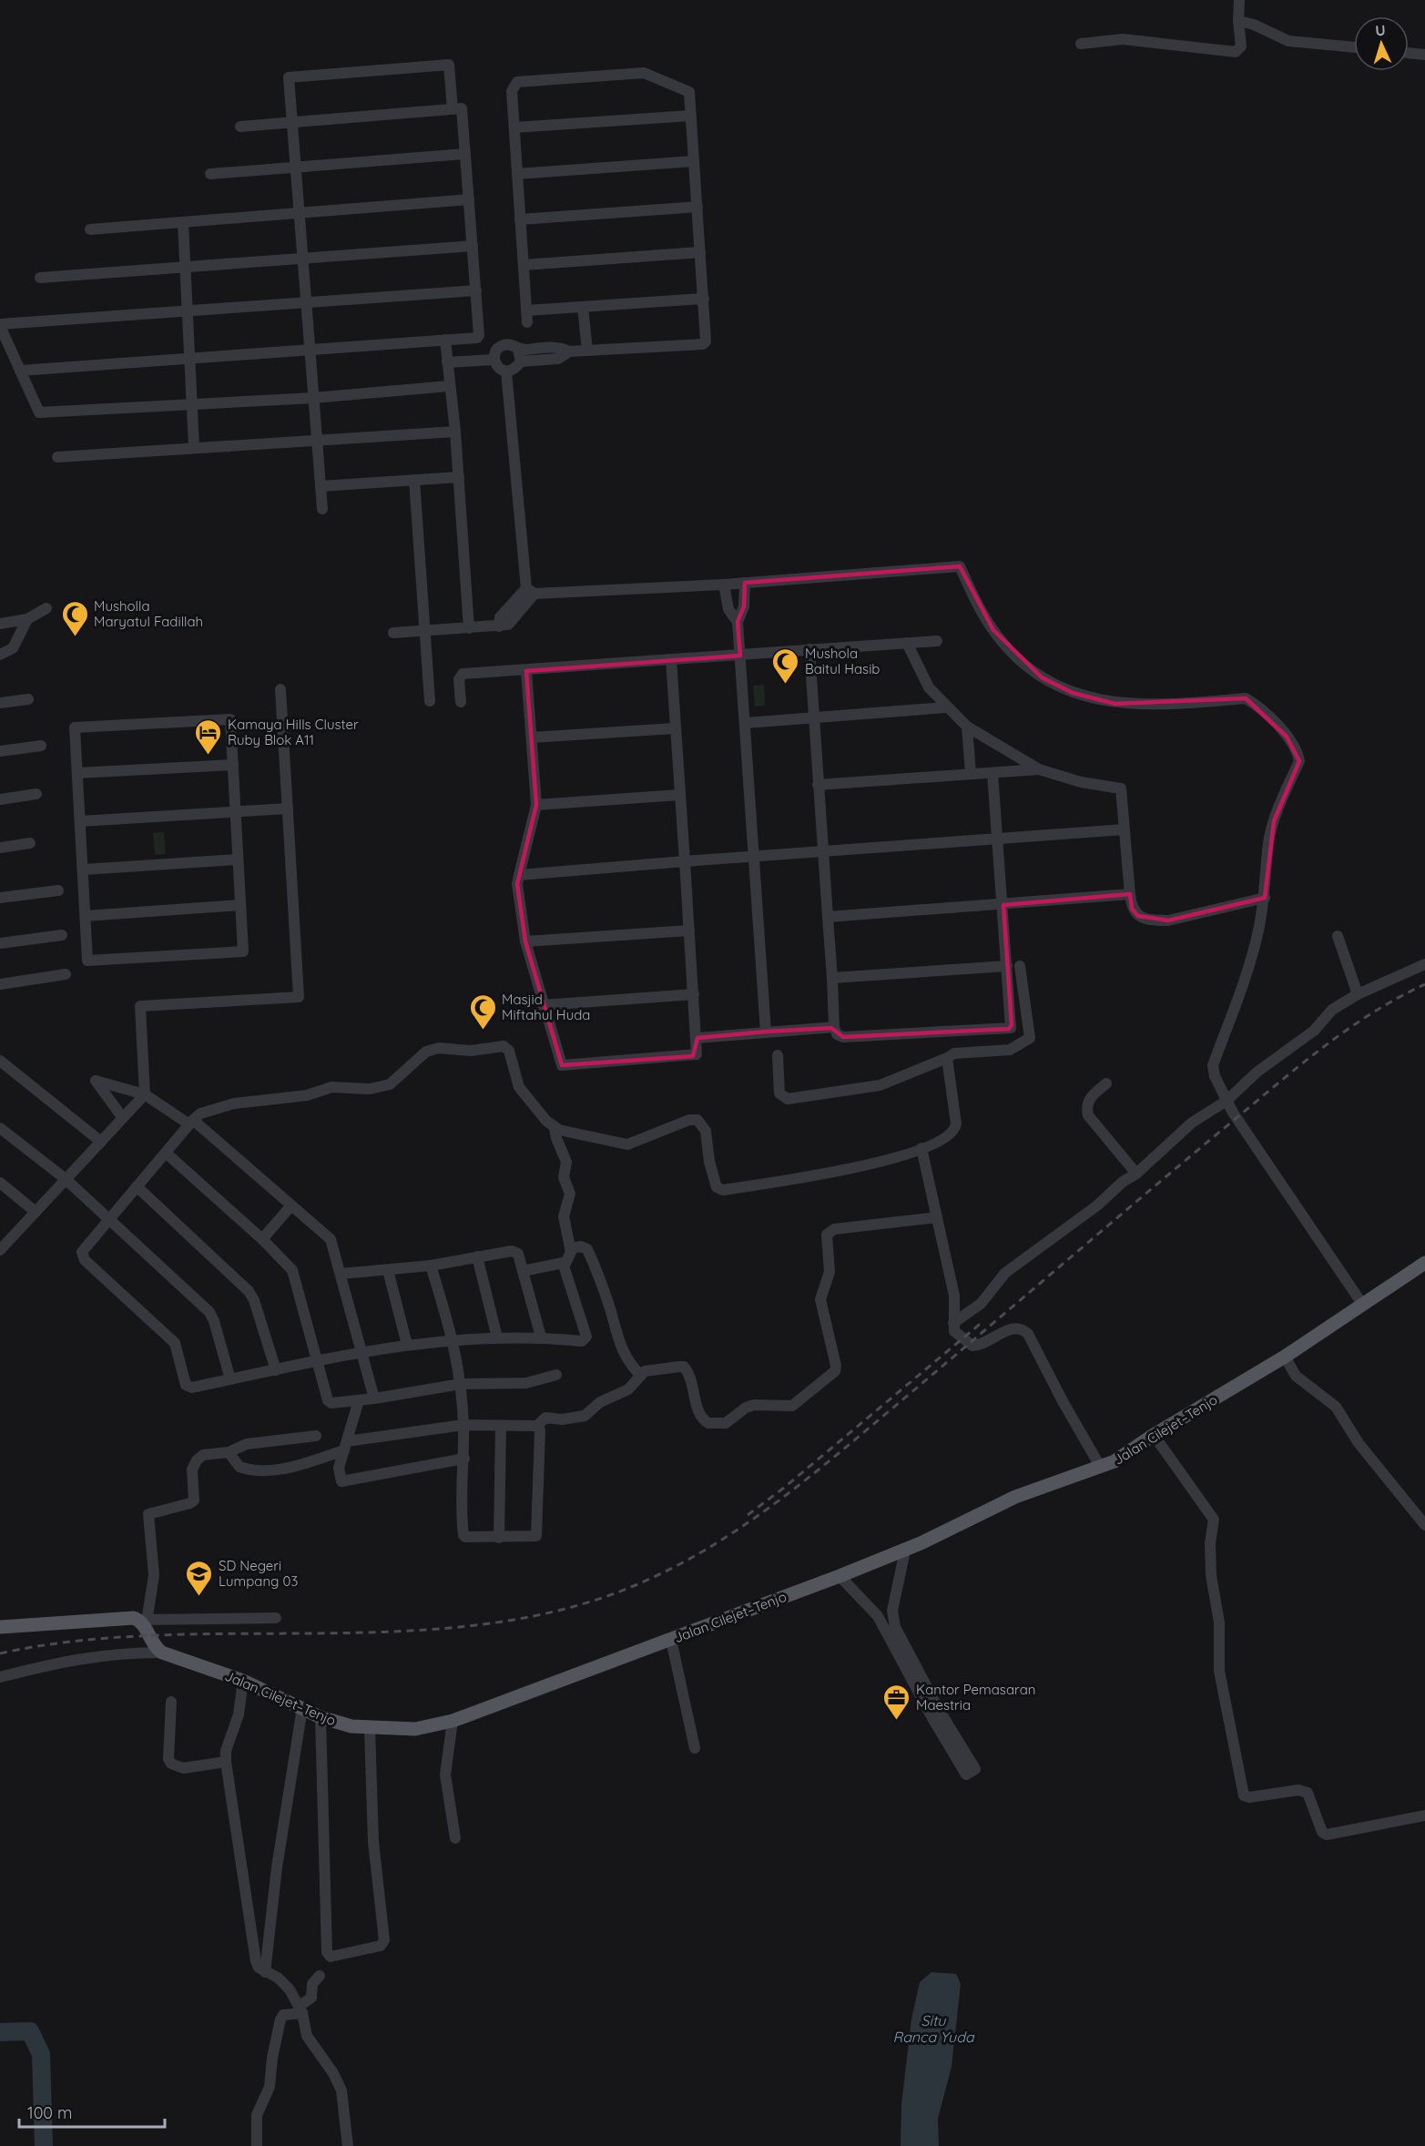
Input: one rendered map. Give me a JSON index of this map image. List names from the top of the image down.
{
  "streets": {
    "main road": ["Jalan Cilejet–Tenjo"]
  },
  "water": ["Situ Ranca Yuda"],
  "places": {
    "mosque": ["Musholla Maryatul Fadillah", "Mushola Baitul Hasib", "Masjid Miftahul Huda"],
    "hotel": ["Kamaya Hills Cluster Ruby Blok A11"],
    "school or university": ["SD Negeri Lumpang 03"],
    "office": ["Kantor Pemasaran Maestria"]
  },
  "scale_bar": "100 m",
  "north": "top"
}
